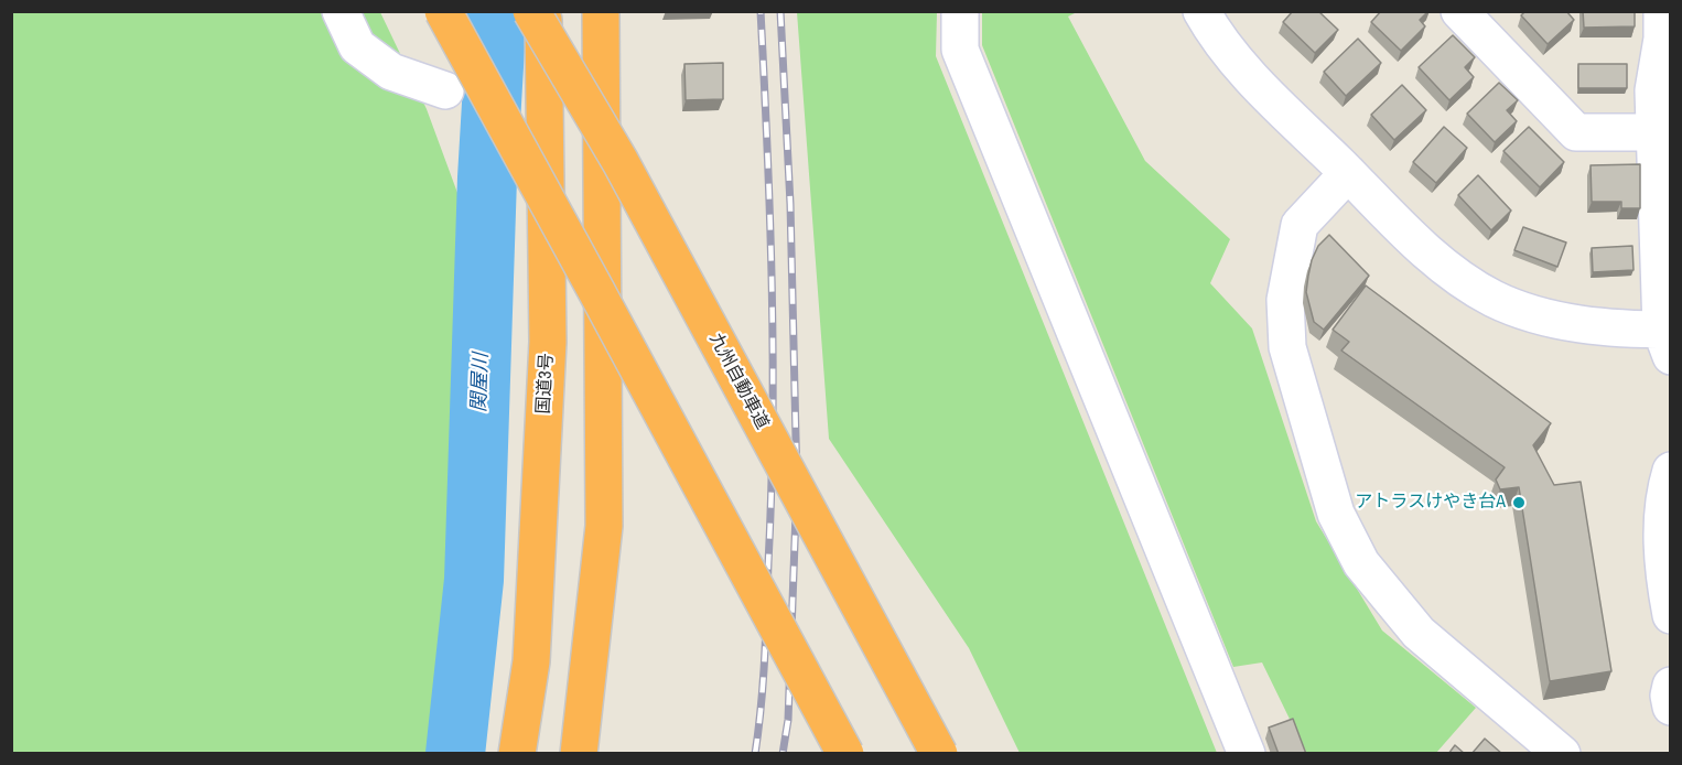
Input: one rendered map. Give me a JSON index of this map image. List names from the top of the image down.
{
  "streets": {
    "highway": ["九州自動車道", "国道3号"]
  },
  "water": ["関屋川"],
  "places": ["アトラスけやき台A"]
}
